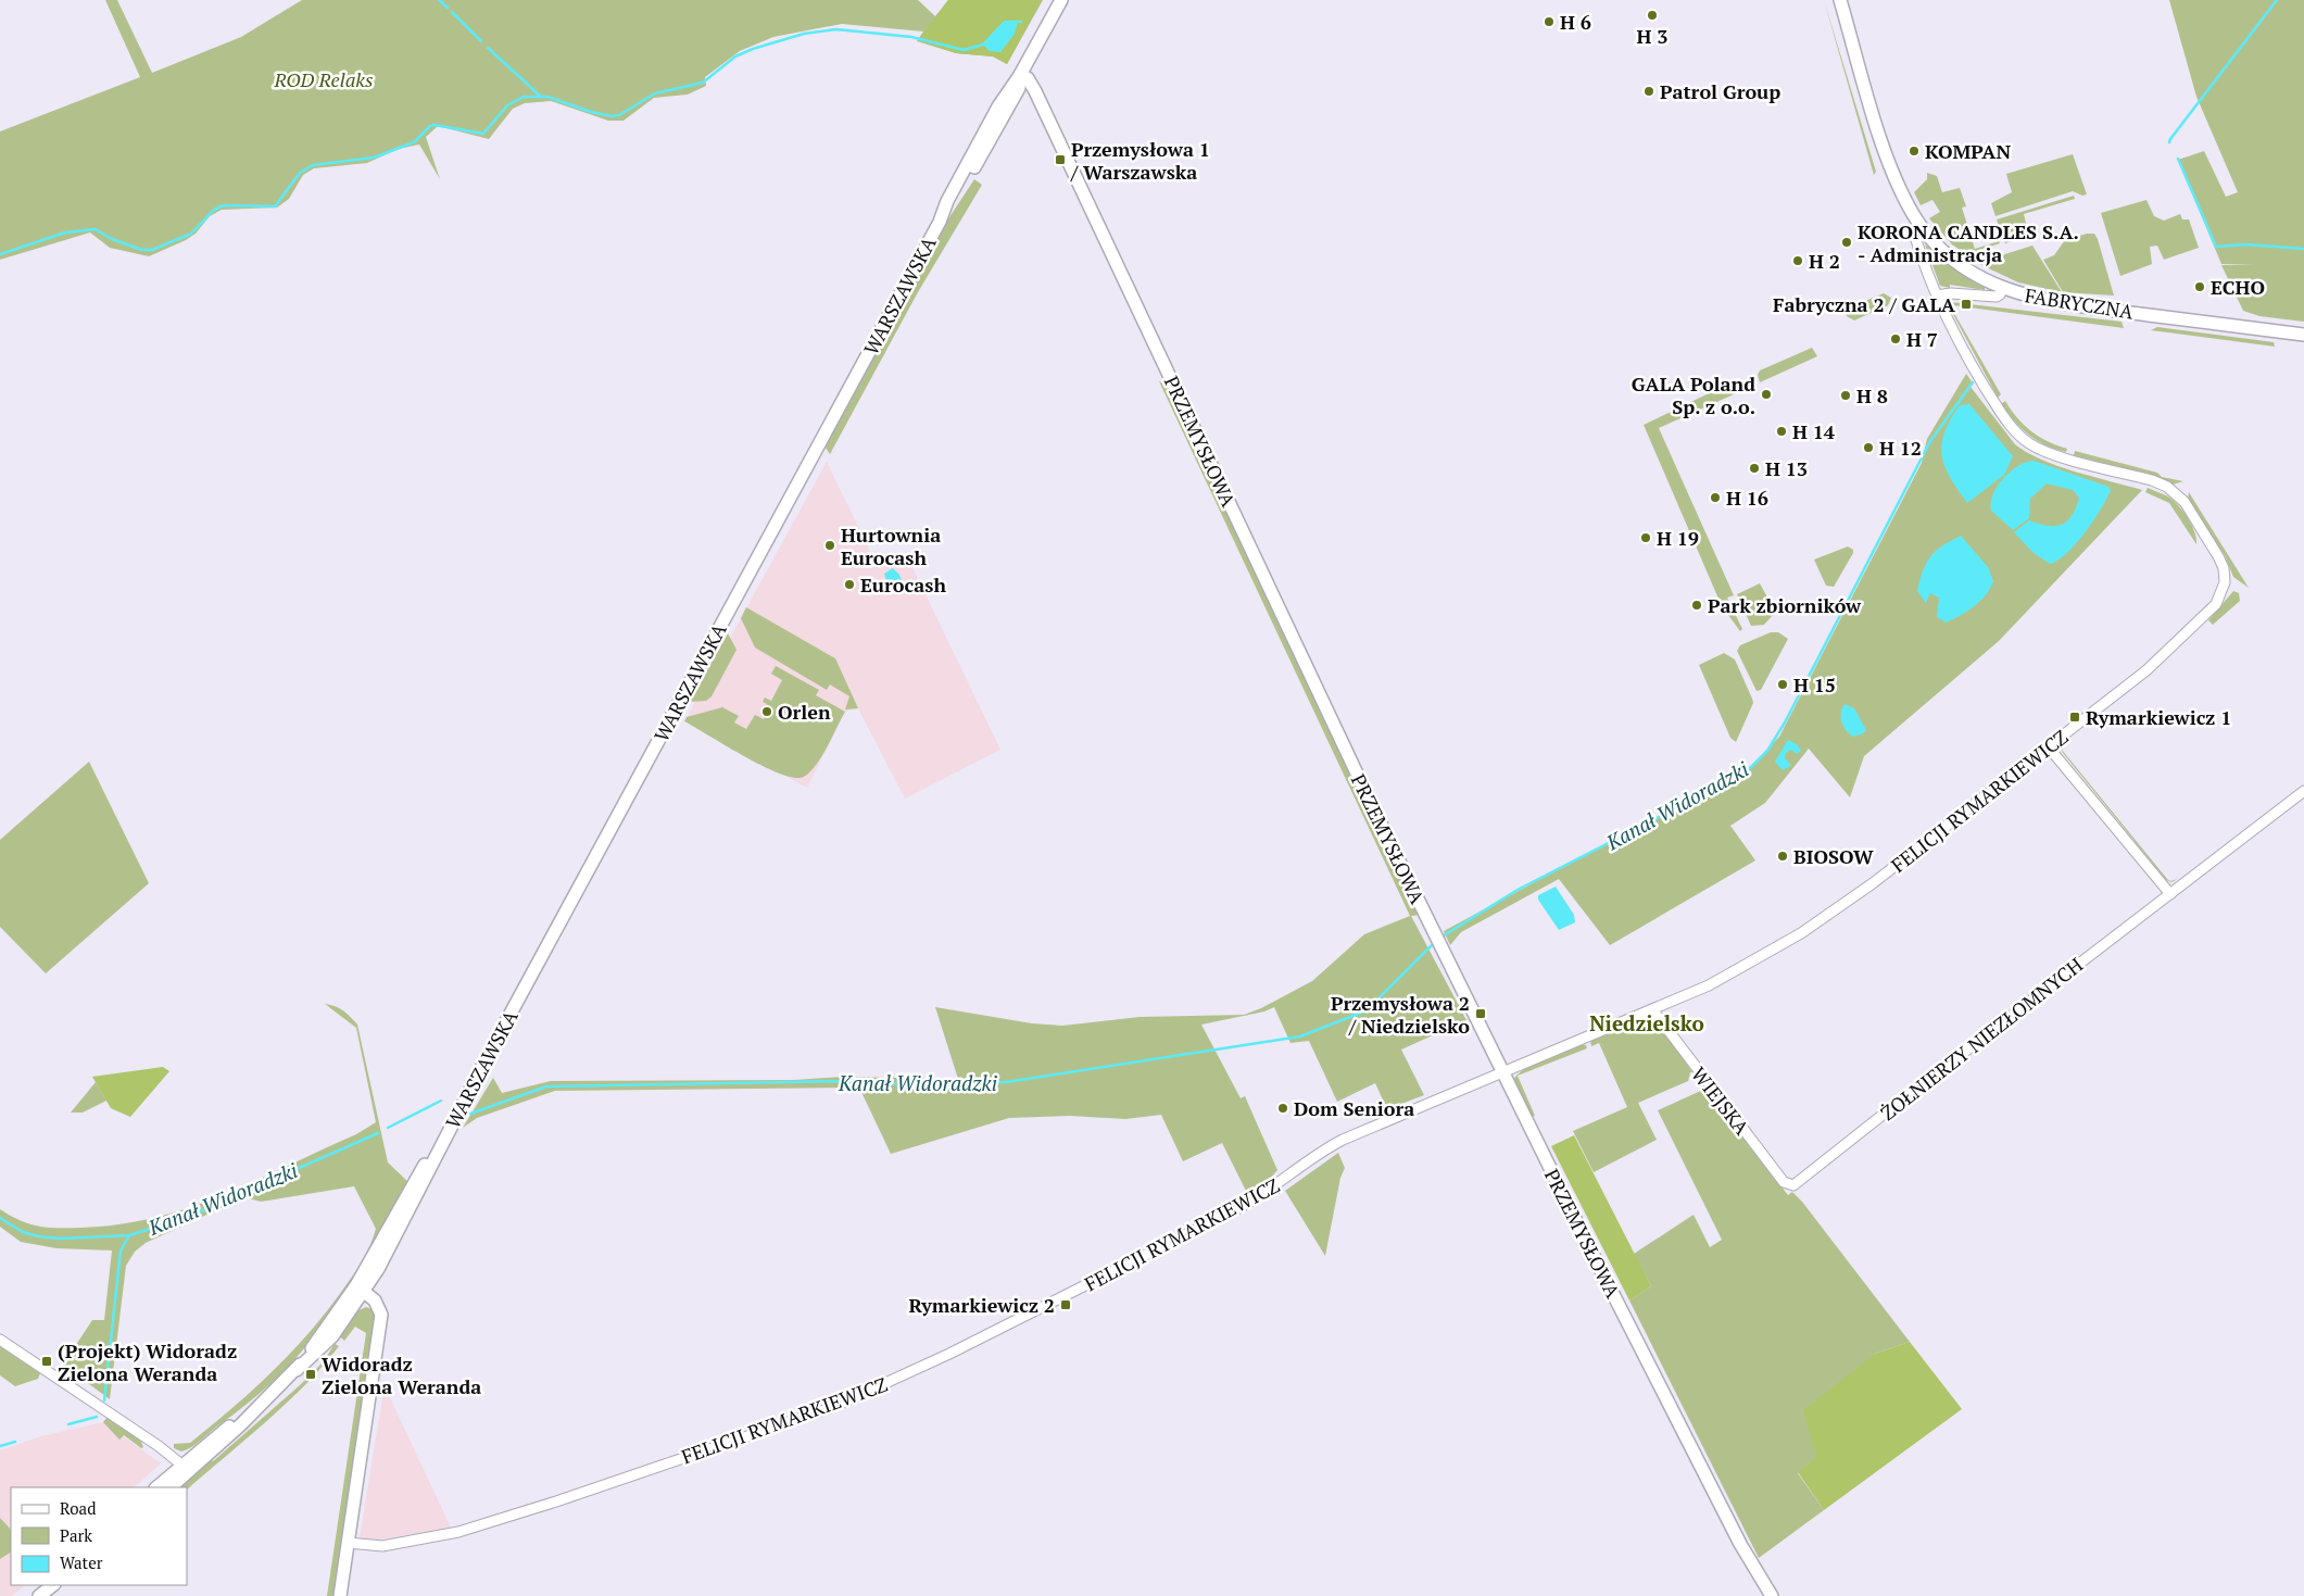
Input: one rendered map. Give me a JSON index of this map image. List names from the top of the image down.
{
  "streets": {
    "street": [
      "WARSZAWSKA",
      "FABRYCZNA",
      "PRZEMYSŁOWA",
      "FELICJI RYMARKIEWICZ",
      "ŻOŁNIERZY NIEZŁOMNYCH",
      "WIEJSKA"
    ]
  },
  "crossings": [
    ["WARSZAWSKA", "PRZEMYSŁOWA"],
    ["FABRYCZNA", "FELICJI RYMARKIEWICZ"],
    ["PRZEMYSŁOWA", "FELICJI RYMARKIEWICZ"],
    ["FELICJI RYMARKIEWICZ", "WIEJSKA"],
    ["ŻOŁNIERZY NIEZŁOMNYCH", "WIEJSKA"]
  ],
  "districts": ["Niedzielsko"],
  "water": ["Kanał Widoradzki"],
  "parks": ["ROD Relaks"],
  "places": {
    "other": [
      "H 3",
      "H 6",
      "Patrol Group",
      "KOMPAN",
      "KORONA CANDLES S.A. - Administracja",
      "H 2",
      "ECHO",
      "H 7",
      "GALA Poland Sp. z o.o.",
      "H 8",
      "H 14",
      "H 12",
      "H 13",
      "H 16",
      "H 19",
      "Hurtownia Eurocash",
      "Eurocash",
      "Park zbiorników",
      "H 15",
      "Orlen",
      "BIOSOW",
      "Dom Seniora"
    ],
    "transit": [
      "Przemysłowa 1 / Warszawska",
      "Fabryczna 2 / GALA",
      "Rymarkiewicz 1",
      "Przemysłowa 2 / Niedzielsko",
      "Rymarkiewicz 2",
      "(Projekt) Widoradz Zielona Weranda",
      "Widoradz Zielona Weranda"
    ]
  },
  "legend": ["Road", "Park", "Water"]
}
